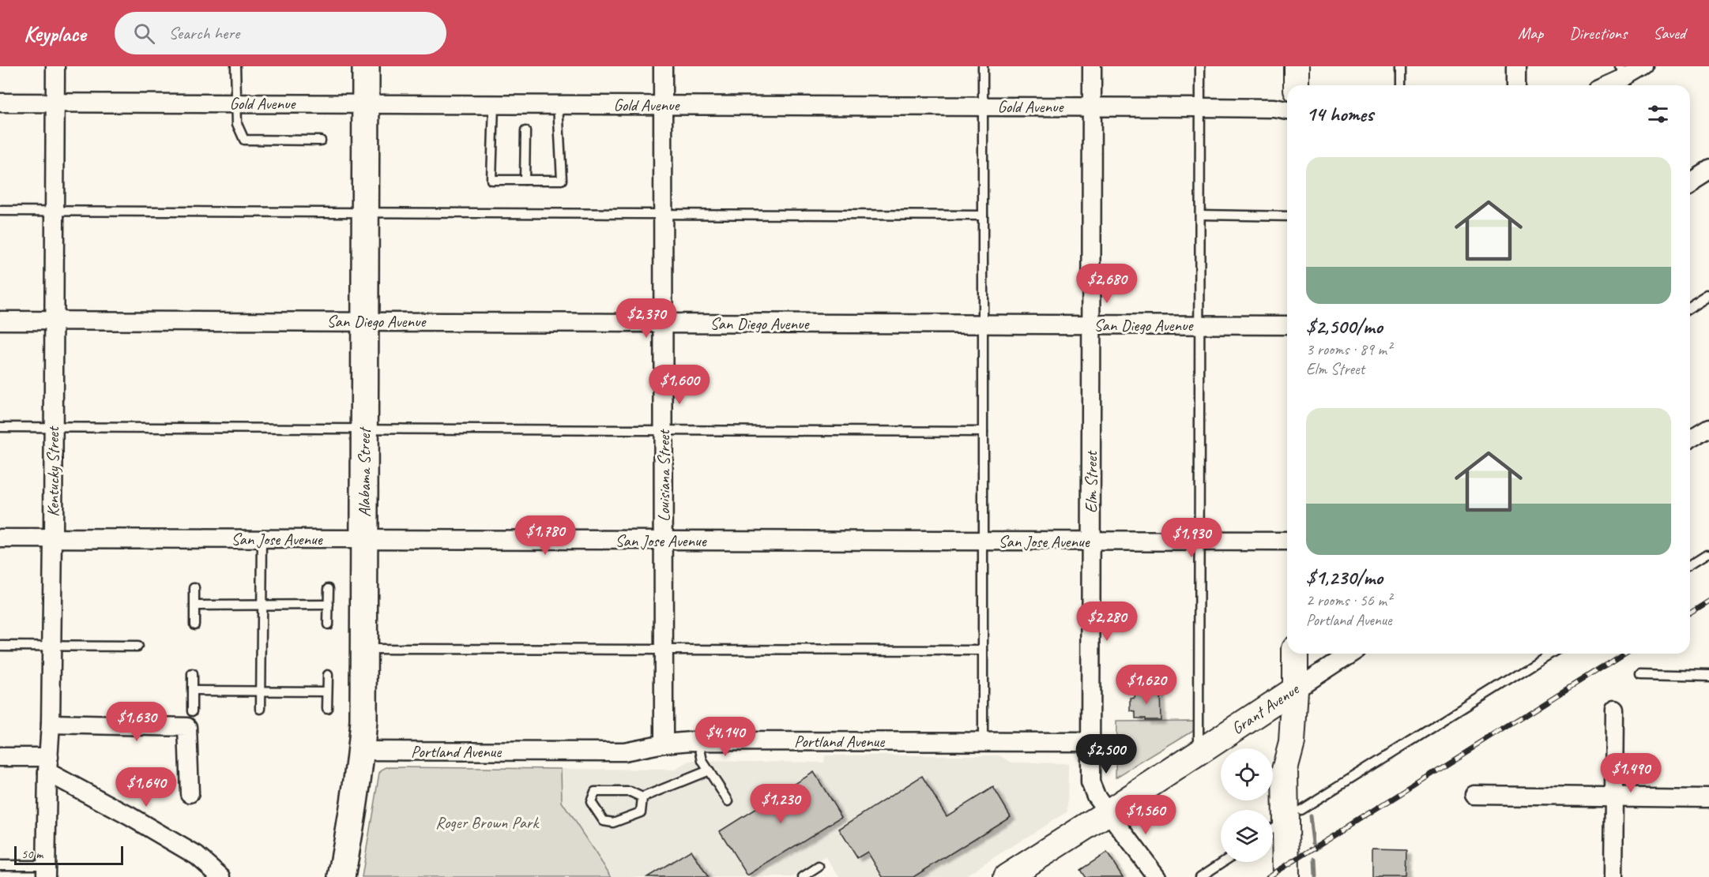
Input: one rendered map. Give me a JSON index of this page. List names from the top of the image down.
{
  "streets": {
    "main road": ["Alabama Street", "Grant Avenue"],
    "street": [
      "Gold Avenue",
      "San Diego Avenue",
      "Kentucky Street",
      "Louisiana Street",
      "Elm Street",
      "San Jose Avenue",
      "Portland Avenue"
    ]
  },
  "crossings": [
    ["Gold Avenue", "Kentucky Street"],
    ["Gold Avenue", "Alabama Street"],
    ["Gold Avenue", "Louisiana Street"],
    ["Gold Avenue", "Elm Street"],
    ["San Diego Avenue", "Kentucky Street"],
    ["San Diego Avenue", "Alabama Street"],
    ["San Diego Avenue", "Louisiana Street"],
    ["San Diego Avenue", "Elm Street"],
    ["Kentucky Street", "San Jose Avenue"],
    ["Alabama Street", "San Jose Avenue"],
    ["Alabama Street", "Portland Avenue"],
    ["Louisiana Street", "San Jose Avenue"],
    ["Louisiana Street", "Portland Avenue"],
    ["Elm Street", "San Jose Avenue"],
    ["Elm Street", "Grant Avenue"],
    ["Elm Street", "Portland Avenue"]
  ],
  "parks": ["Roger Brown Park"],
  "scale_bar": "50 m",
  "page": {
    "header": "Keyplace",
    "search": "Search here",
    "nav": ["Map", "Directions", "Saved"],
    "heading": "14 homes",
    "list": [
      {
        "name": "$2,500/mo",
        "note": "3 rooms · 89 m² · Elm Street"
      },
      {
        "name": "$1,230/mo",
        "note": "2 rooms · 56 m² · Portland Avenue"
      }
    ],
    "price": [
      "$2,680",
      "$2,370",
      "$1,600",
      "$1,780",
      "$1,930",
      "$2,280",
      "$1,620",
      "$1,630",
      "$4,140",
      "$2,500",
      "$1,490",
      "$1,640",
      "$1,230",
      "$1,560"
    ],
    "scale": "50 m"
  }
}
